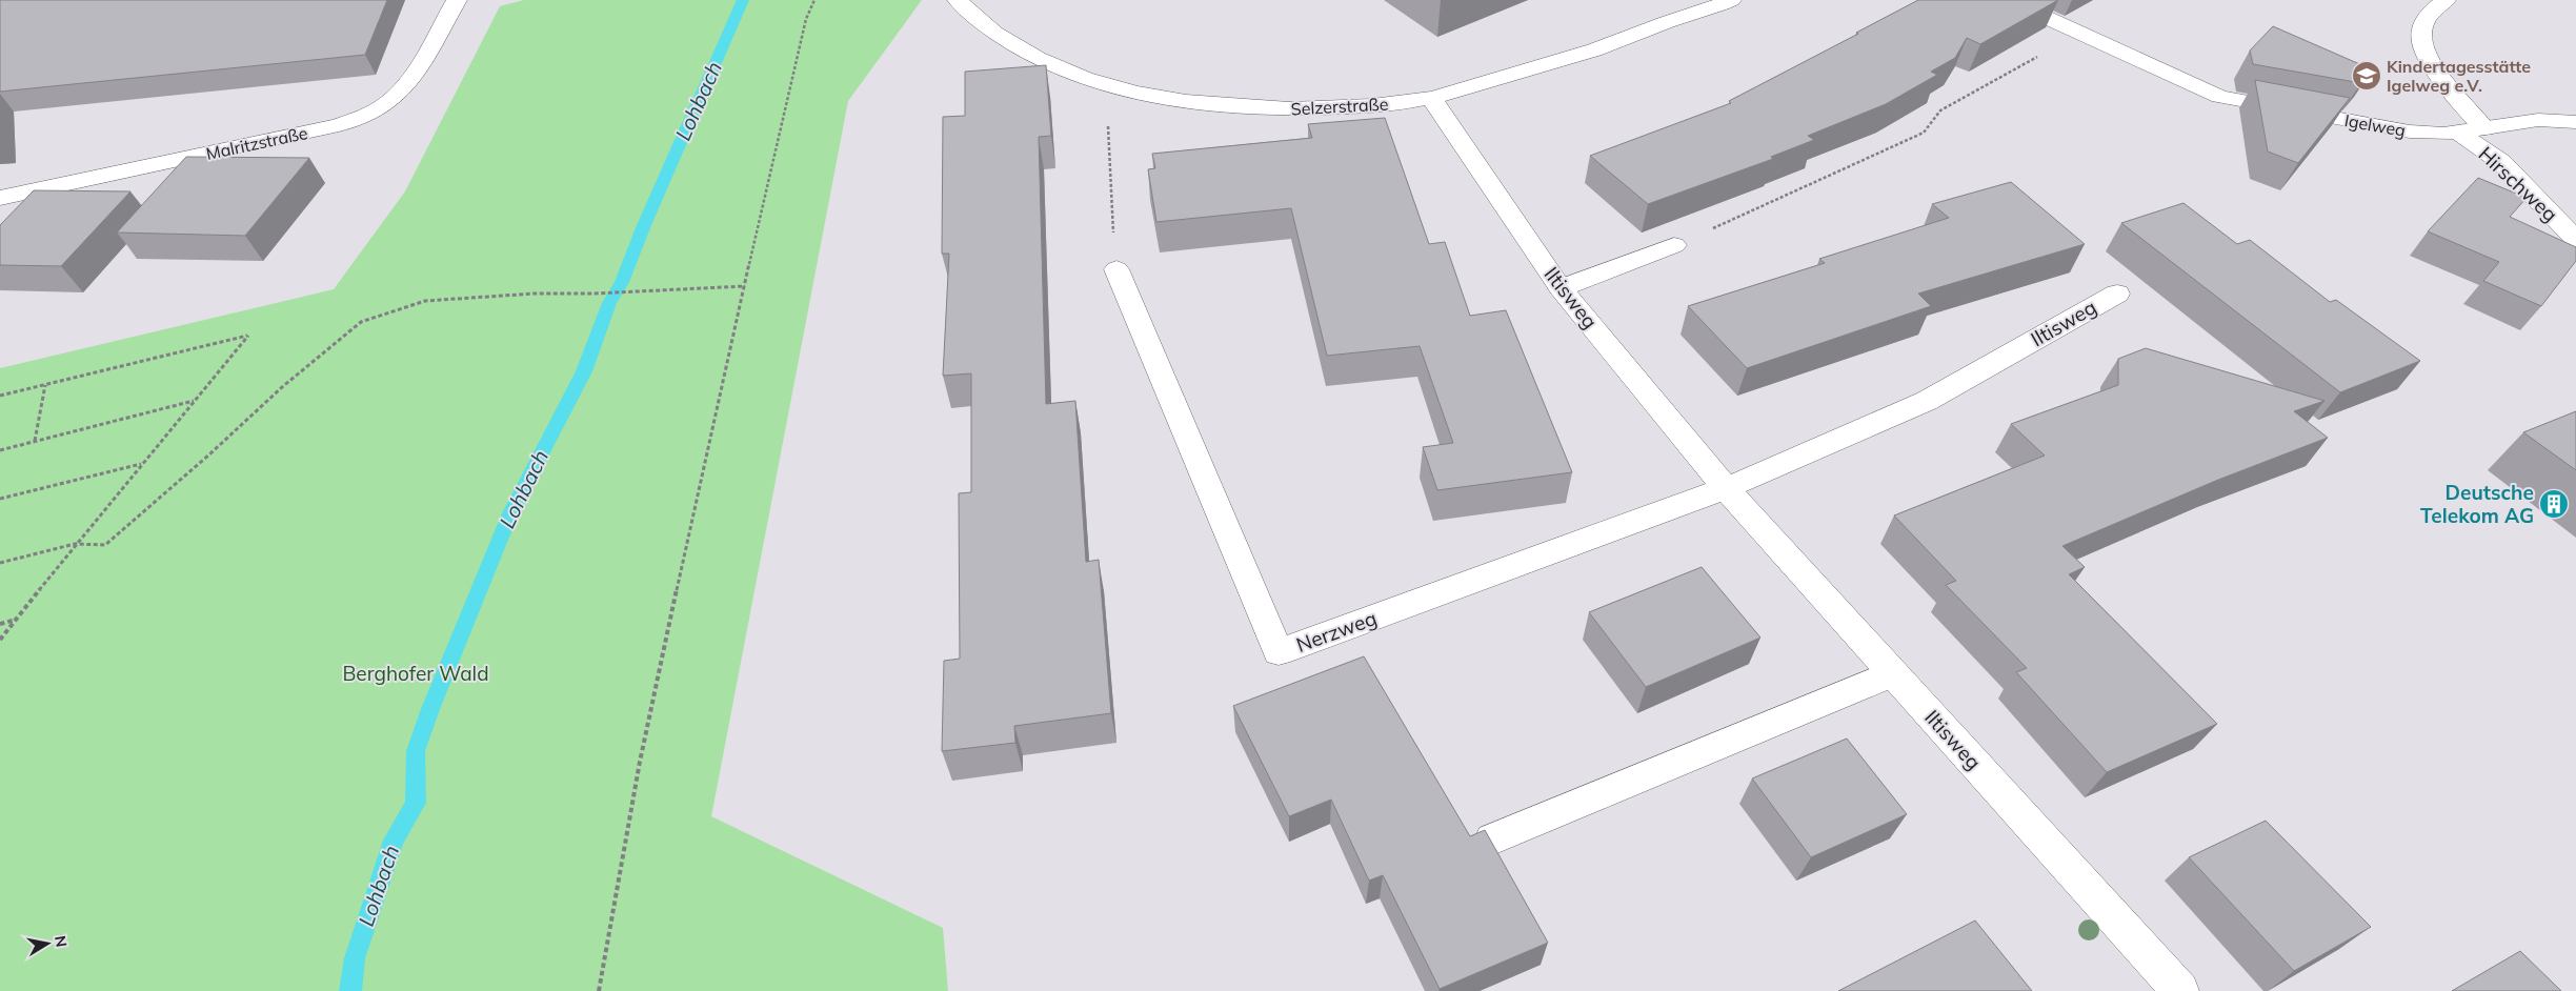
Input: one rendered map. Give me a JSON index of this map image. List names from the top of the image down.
{
  "streets": {
    "street": [
      "Selzerstraße",
      "Igelweg",
      "Malritzstraße",
      "Hirschweg",
      "Iltisweg",
      "Nerzweg"
    ]
  },
  "crossings": [
    ["Selzerstraße", "Iltisweg"],
    ["Igelweg", "Hirschweg"],
    ["Iltisweg", "Nerzweg"]
  ],
  "water": ["Lohbach"],
  "parks": ["Berghofer Wald"],
  "places": {
    "school or university": ["Kindertagesstätte Igelweg e.V."],
    "building": ["Deutsche Telekom AG"]
  },
  "north": "right"
}
